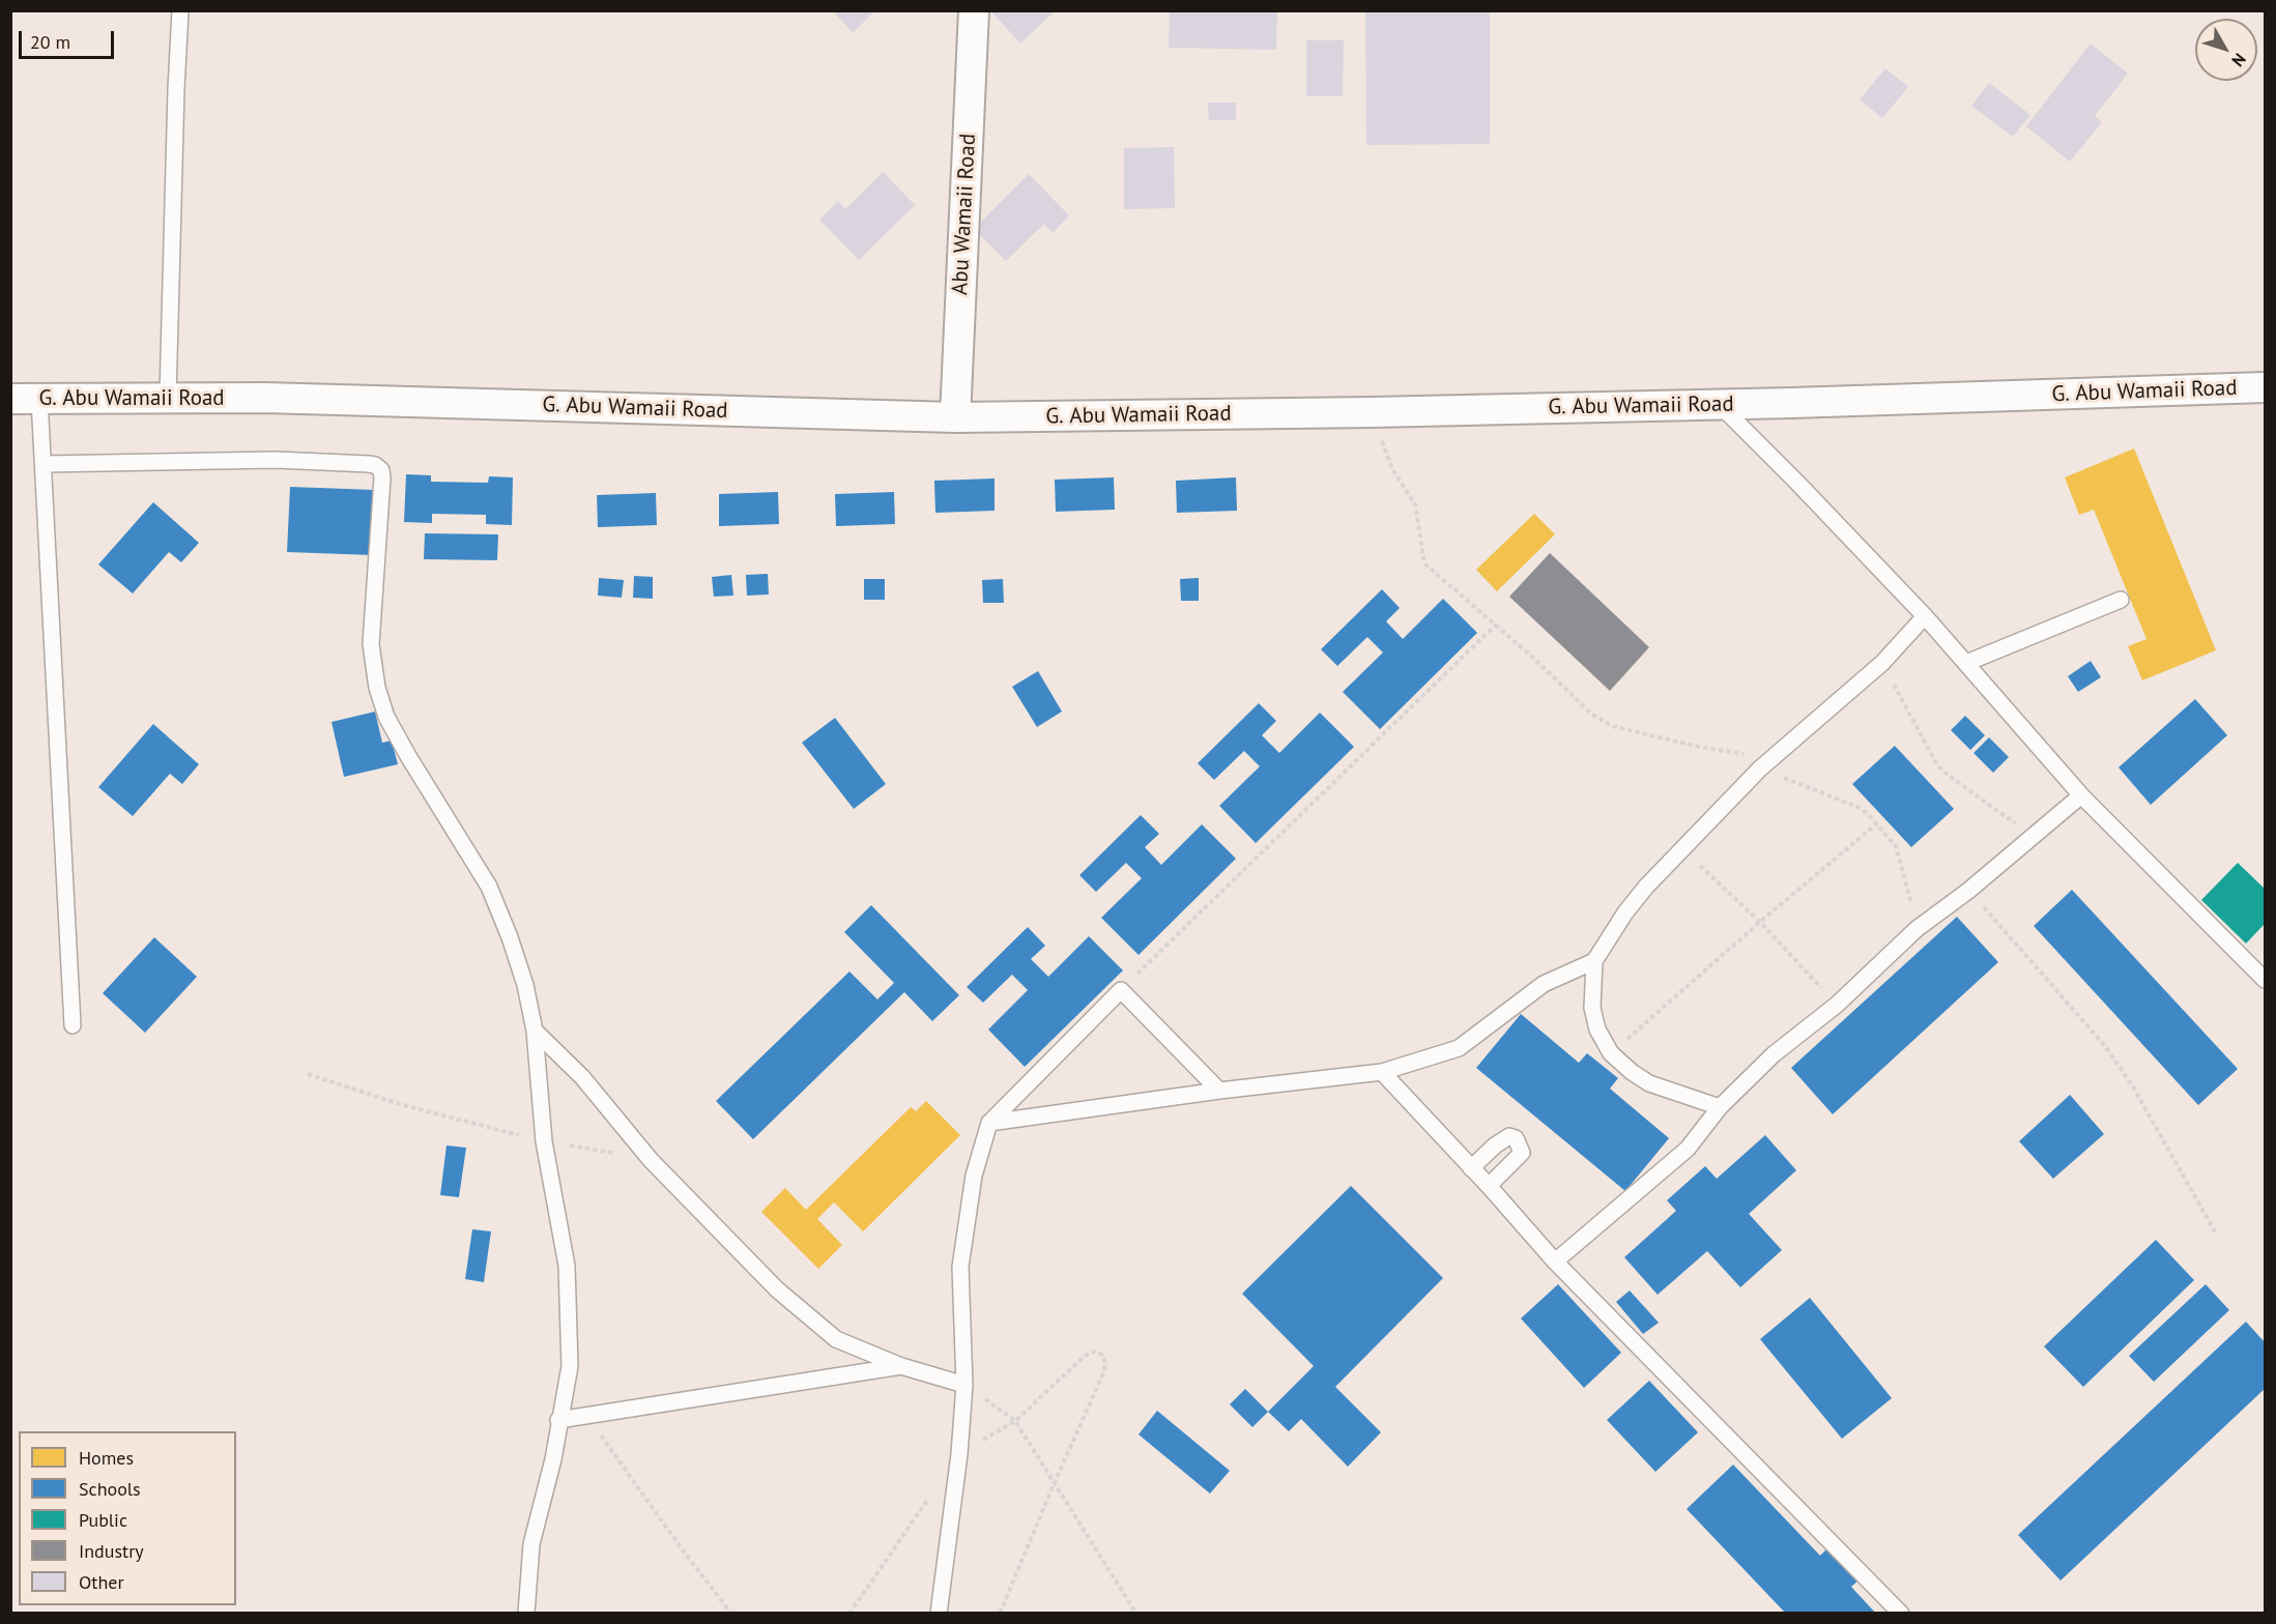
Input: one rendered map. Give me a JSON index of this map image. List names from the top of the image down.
{
  "streets": {
    "street": ["Abu Wamaii Road", "G. Abu Wamaii Road"]
  },
  "crossings": [
    ["Abu Wamaii Road", "G. Abu Wamaii Road"]
  ],
  "legend": [
    "Homes",
    "Schools",
    "Public",
    "Industry",
    "Other"
  ],
  "scale_bar": "20 m",
  "north": "bottom right"
}
